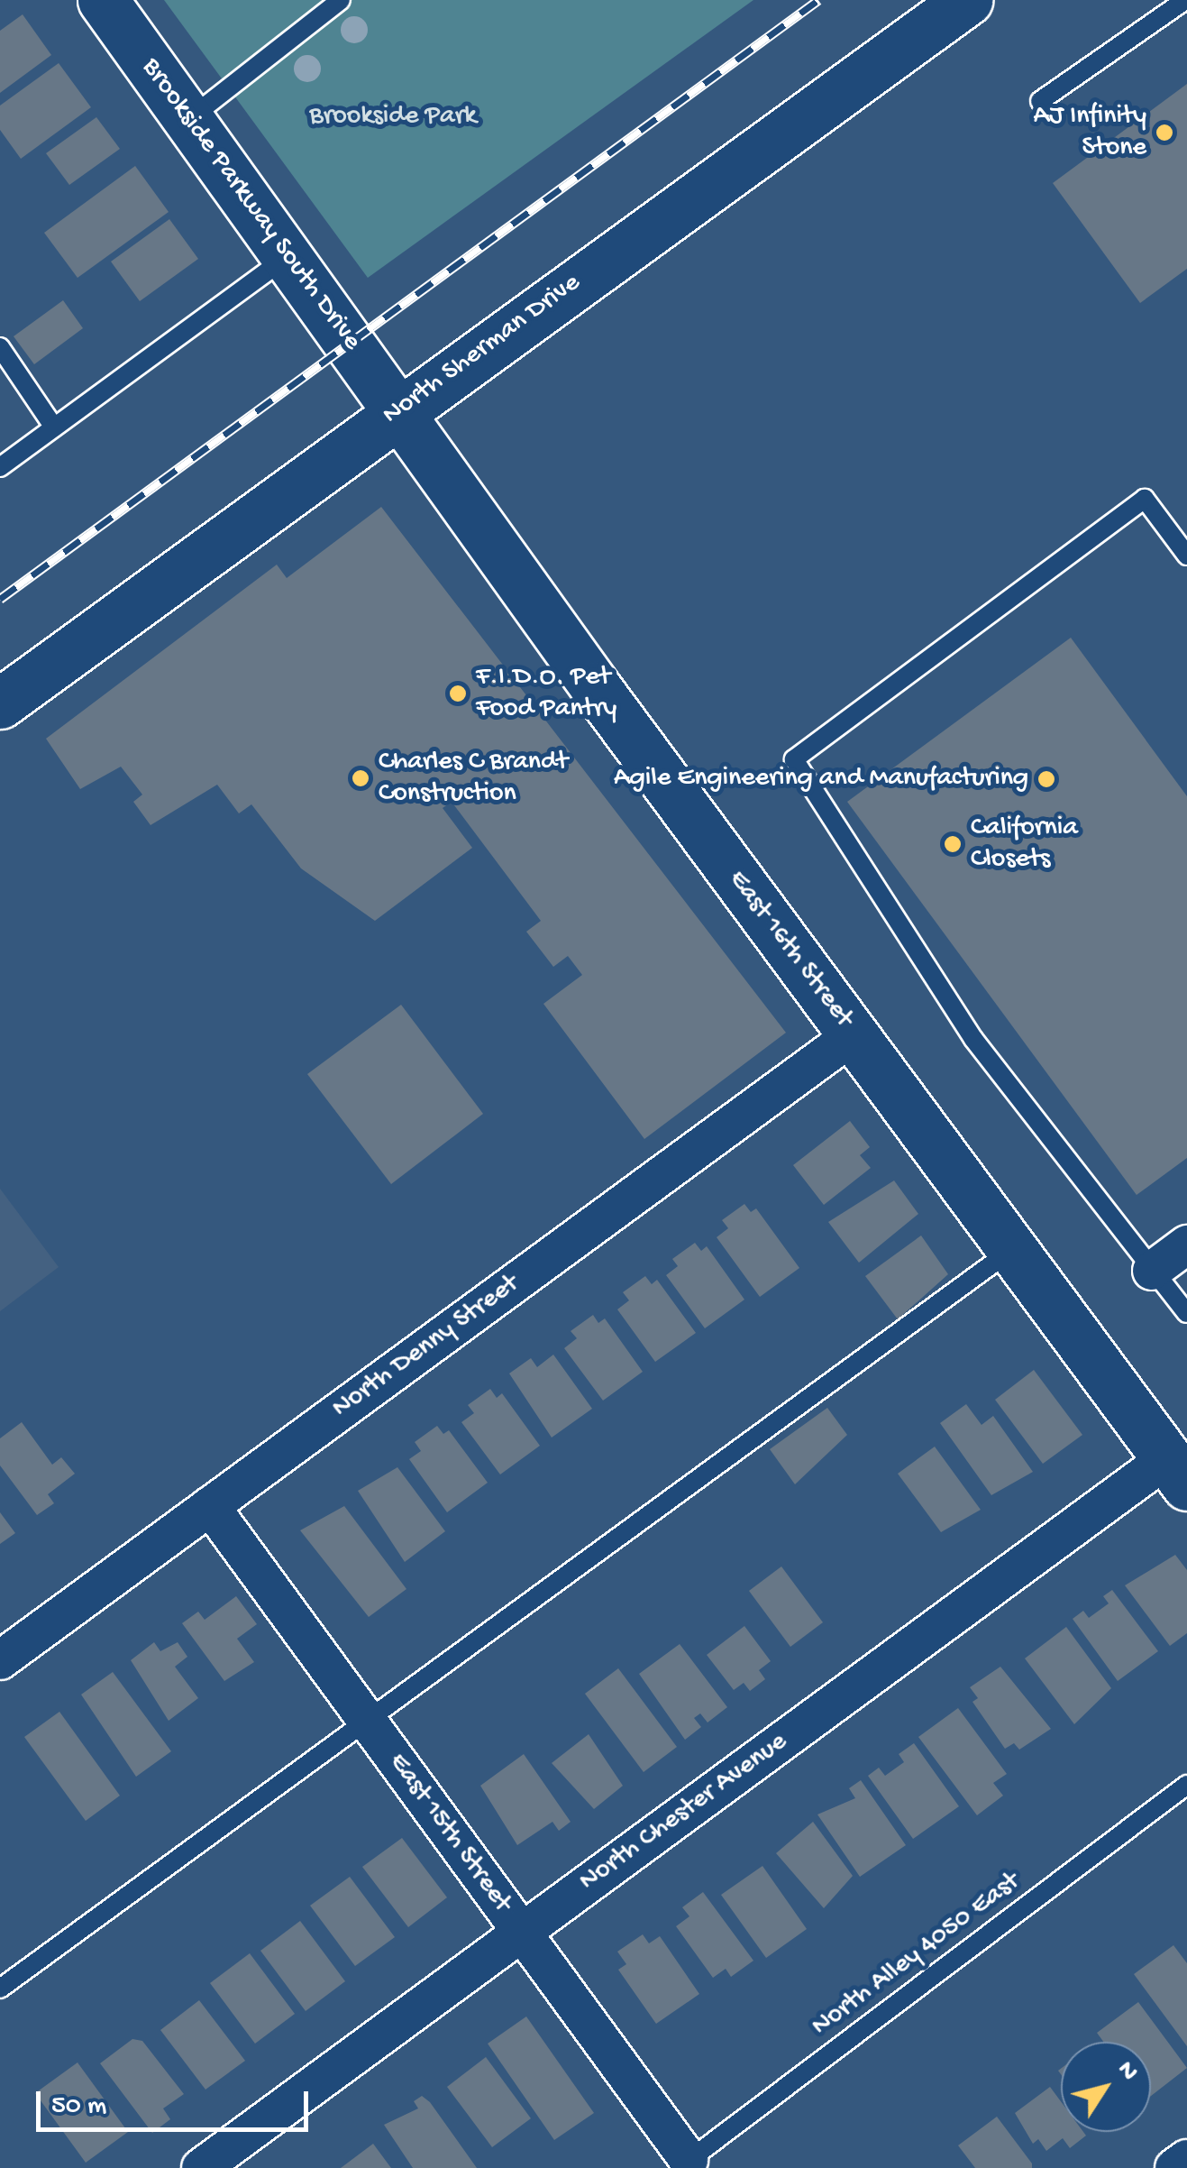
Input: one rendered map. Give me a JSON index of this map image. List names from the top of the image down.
{
  "streets": {
    "main road": ["Brookside Parkway South Drive", "North Sherman Drive", "East 16th Street"],
    "street": ["North Denny Street", "North Chester Avenue", "East 15th Street"],
    "lane": ["North Alley 4050 East"]
  },
  "crossings": [
    ["Brookside Parkway South Drive", "North Sherman Drive"],
    ["Brookside Parkway South Drive", "East 16th Street"],
    ["North Sherman Drive", "East 16th Street"],
    ["East 16th Street", "North Denny Street"],
    ["East 16th Street", "North Chester Avenue"],
    ["North Denny Street", "East 15th Street"],
    ["North Chester Avenue", "East 15th Street"],
    ["East 15th Street", "North Alley 4050 East"]
  ],
  "parks": ["Brookside Park"],
  "places": [
    "AJ Infinity Stone",
    "F.I.D.O. Pet Food Pantry",
    "Charles C Brandt Construction",
    "Agile Engineering and Manufacturing",
    "California Closets"
  ],
  "scale_bar": "50 m",
  "north": "top right"
}
